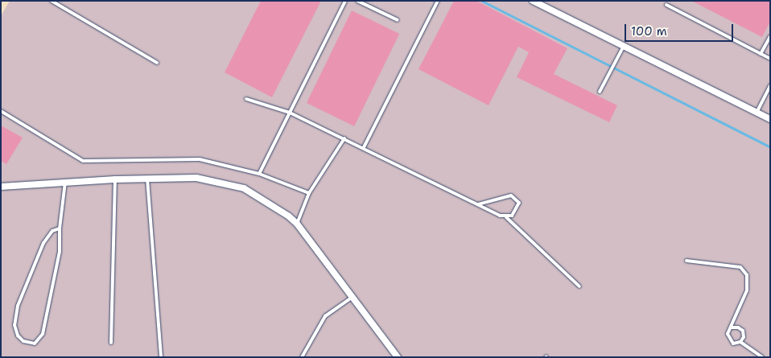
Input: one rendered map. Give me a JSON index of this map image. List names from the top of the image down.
{
  "scale_bar": "100 m"
}
